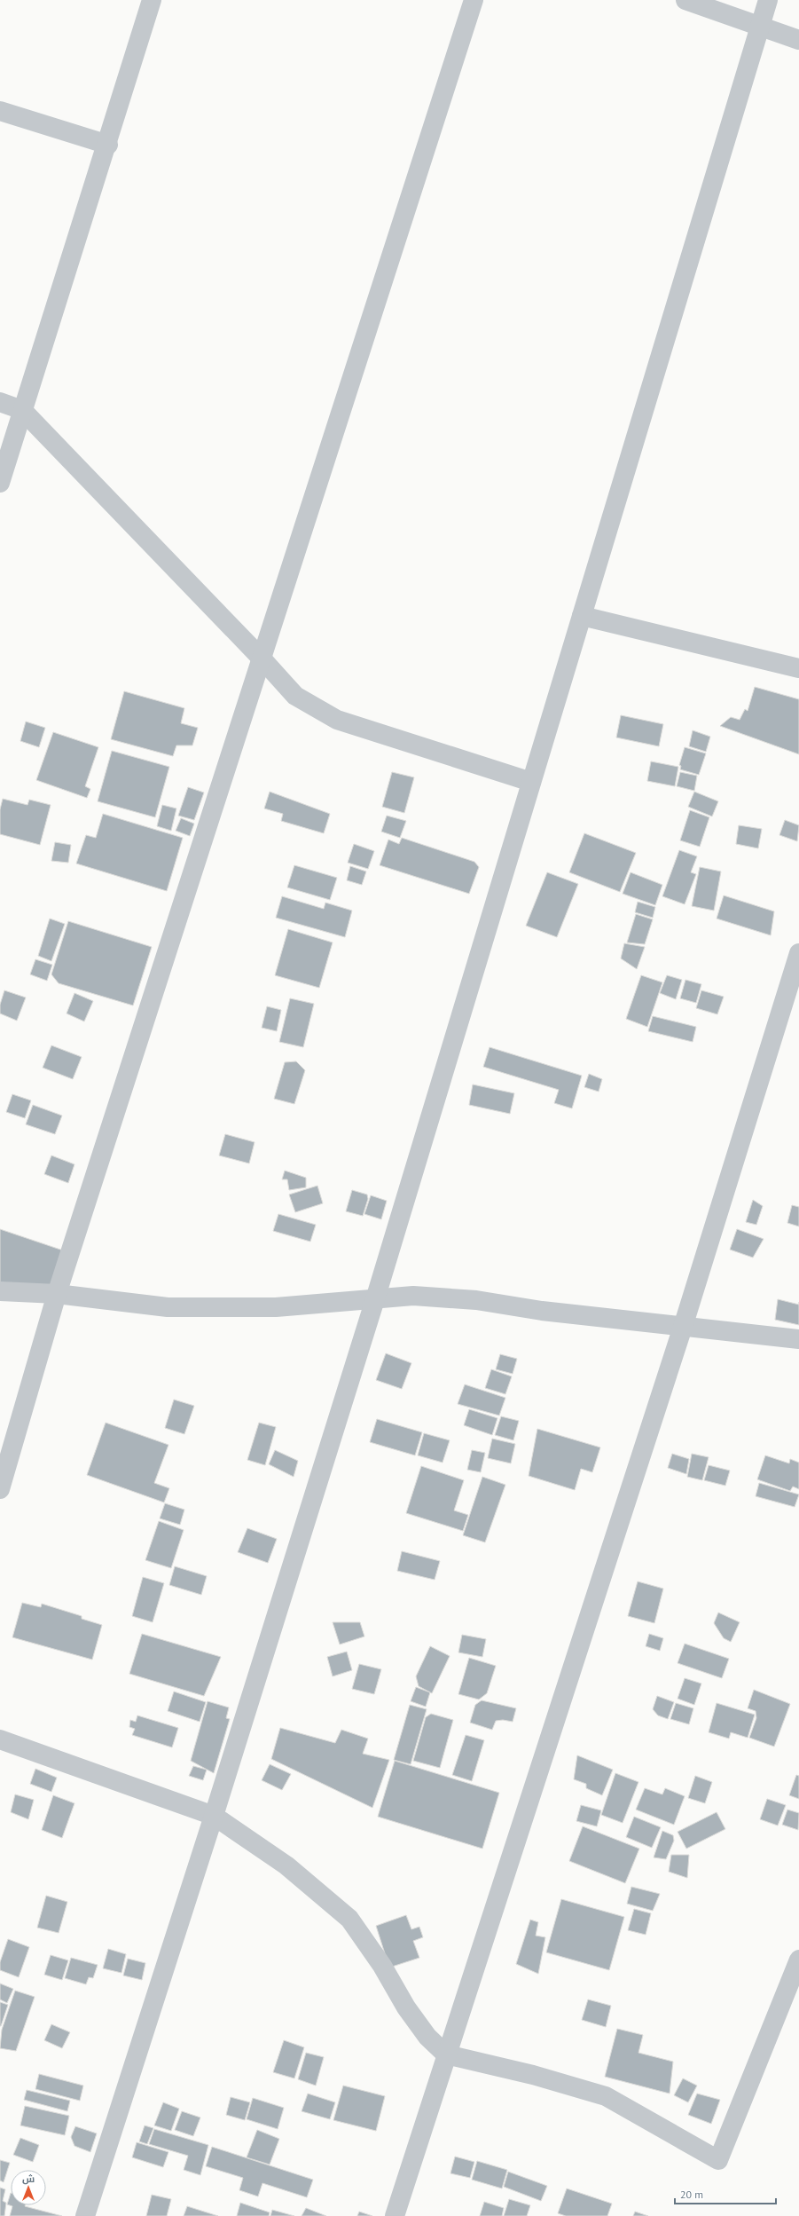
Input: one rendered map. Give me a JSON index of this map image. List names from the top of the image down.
{
  "scale_bar": "20 m",
  "north": "top"
}
